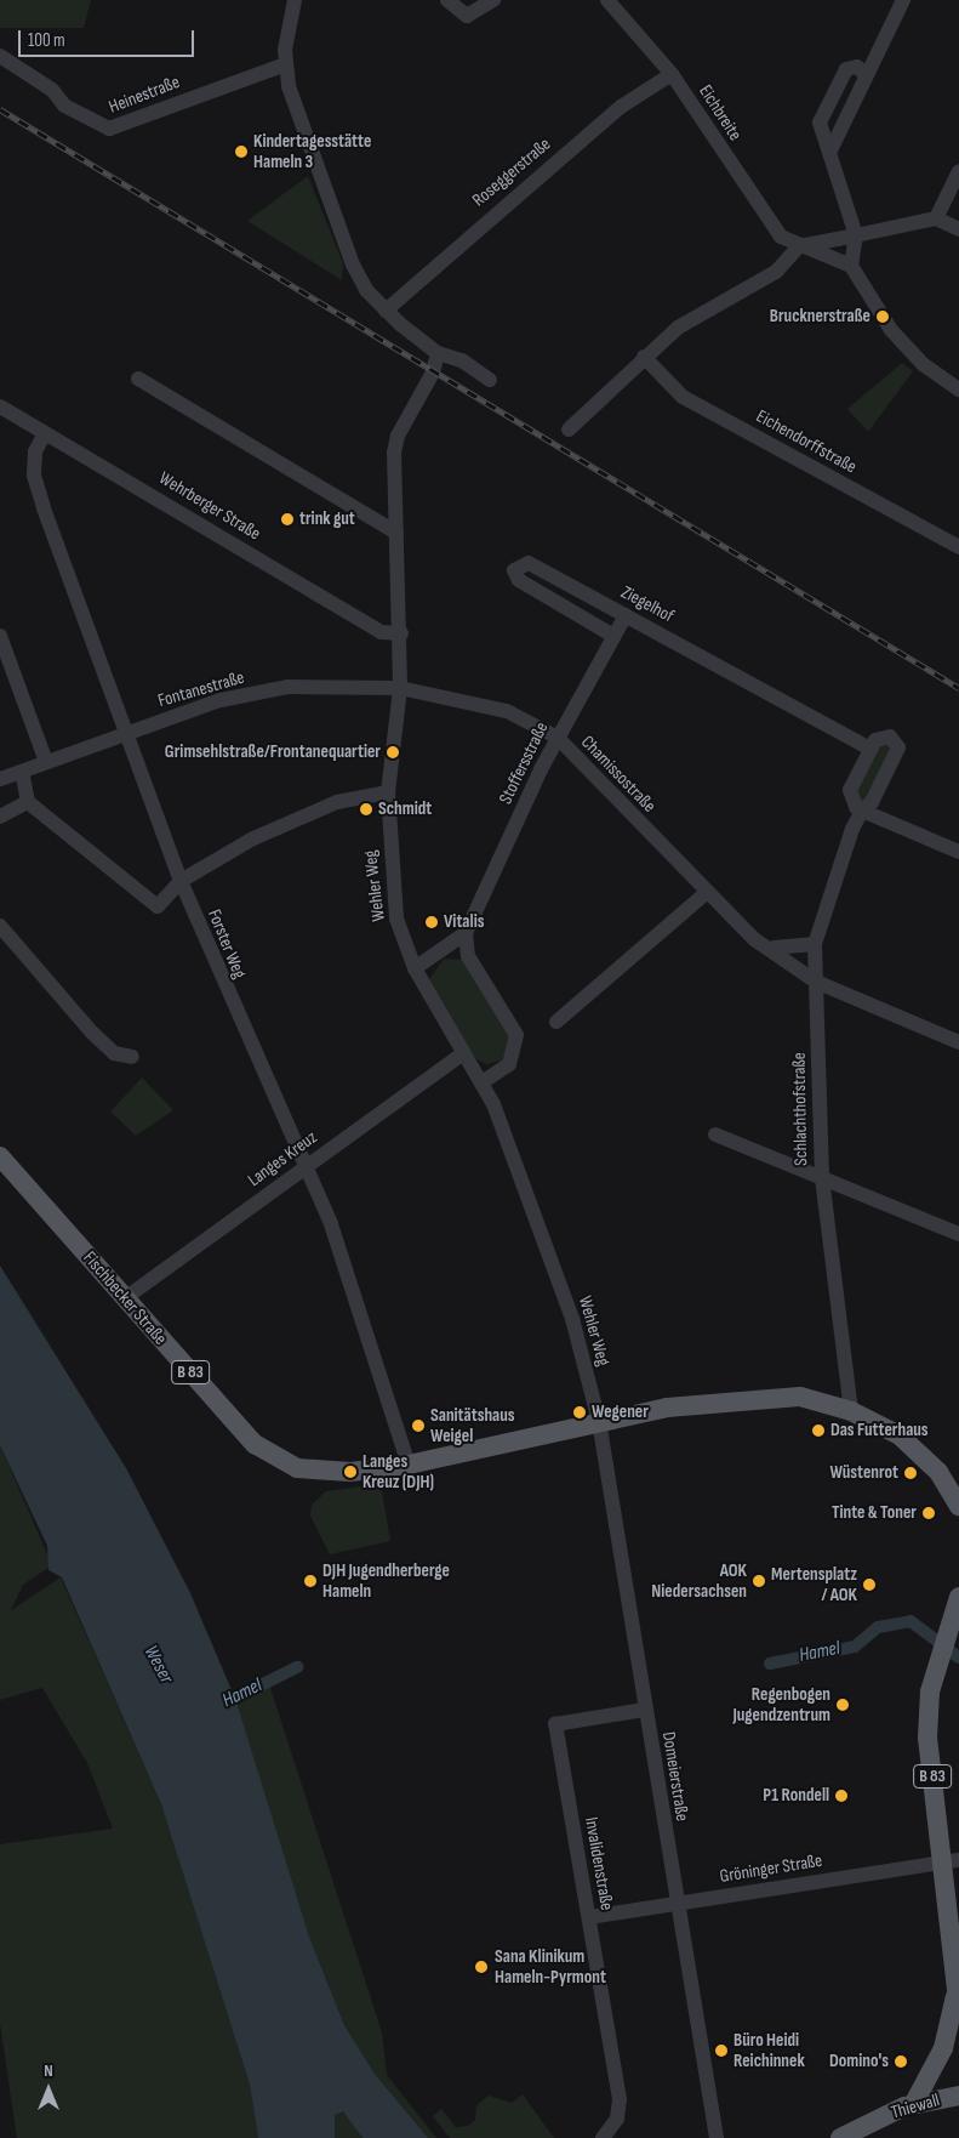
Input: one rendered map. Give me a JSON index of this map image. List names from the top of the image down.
{
  "streets": {
    "main road": ["Fischbecker Straße", "B 83", "Thiewall"],
    "street": [
      "Heinestraße",
      "Eichbreite",
      "Roseggerstraße",
      "Eichendorffstraße",
      "Wehrberger Straße",
      "Ziegelhof",
      "Fontanestraße",
      "Stoffersstraße",
      "Chamissostraße",
      "Wehler Weg",
      "Forster Weg",
      "Schlachthofstraße",
      "Langes Kreuz",
      "Domeierstraße",
      "Invalidenstraße",
      "Gröninger Straße"
    ]
  },
  "crossings": [
    ["Eichbreite", "Roseggerstraße"],
    ["Wehrberger Straße", "Wehler Weg"],
    ["Wehrberger Straße", "Forster Weg"],
    ["Ziegelhof", "Stoffersstraße"],
    ["Fontanestraße", "Chamissostraße"],
    ["Fontanestraße", "Wehler Weg"],
    ["Fontanestraße", "Forster Weg"],
    ["Stoffersstraße", "Chamissostraße"],
    ["Chamissostraße", "Wehler Weg"],
    ["Chamissostraße", "Schlachthofstraße"],
    ["Wehler Weg", "Langes Kreuz"],
    ["Wehler Weg", "Fischbecker Straße"],
    ["Wehler Weg", "Domeierstraße"],
    ["Forster Weg", "Langes Kreuz"],
    ["Forster Weg", "Fischbecker Straße"],
    ["Schlachthofstraße", "Fischbecker Straße"],
    ["Schlachthofstraße", "B 83"],
    ["Langes Kreuz", "Fischbecker Straße"],
    ["Fischbecker Straße", "B 83"],
    ["Fischbecker Straße", "Domeierstraße"],
    ["B 83", "Gröninger Straße"],
    ["B 83", "Thiewall"],
    ["Domeierstraße", "Invalidenstraße"],
    ["Domeierstraße", "Gröninger Straße"],
    ["Invalidenstraße", "Gröninger Straße"]
  ],
  "water": ["Hamel", "Weser"],
  "places": [
    "Kindertagesstätte Hameln 3",
    "Brucknerstraße",
    "trink gut",
    "Grimsehlstraße/Frontanequartier",
    "Schmidt",
    "Vitalis",
    "Wegener",
    "Sanitätshaus Weigel",
    "Das Futterhaus",
    "Langes Kreuz (DJH)",
    "Wüstenrot",
    "Tinte & Toner",
    "DJH Jugendherberge Hameln",
    "AOK Niedersachsen",
    "Mertensplatz / AOK",
    "Regenbogen Jugendzentrum",
    "P1 Rondell",
    "Sana Klinikum Hameln-Pyrmont",
    "Büro Heidi Reichinnek",
    "Domino's"
  ],
  "scale_bar": "100 m",
  "north": "top"
}
